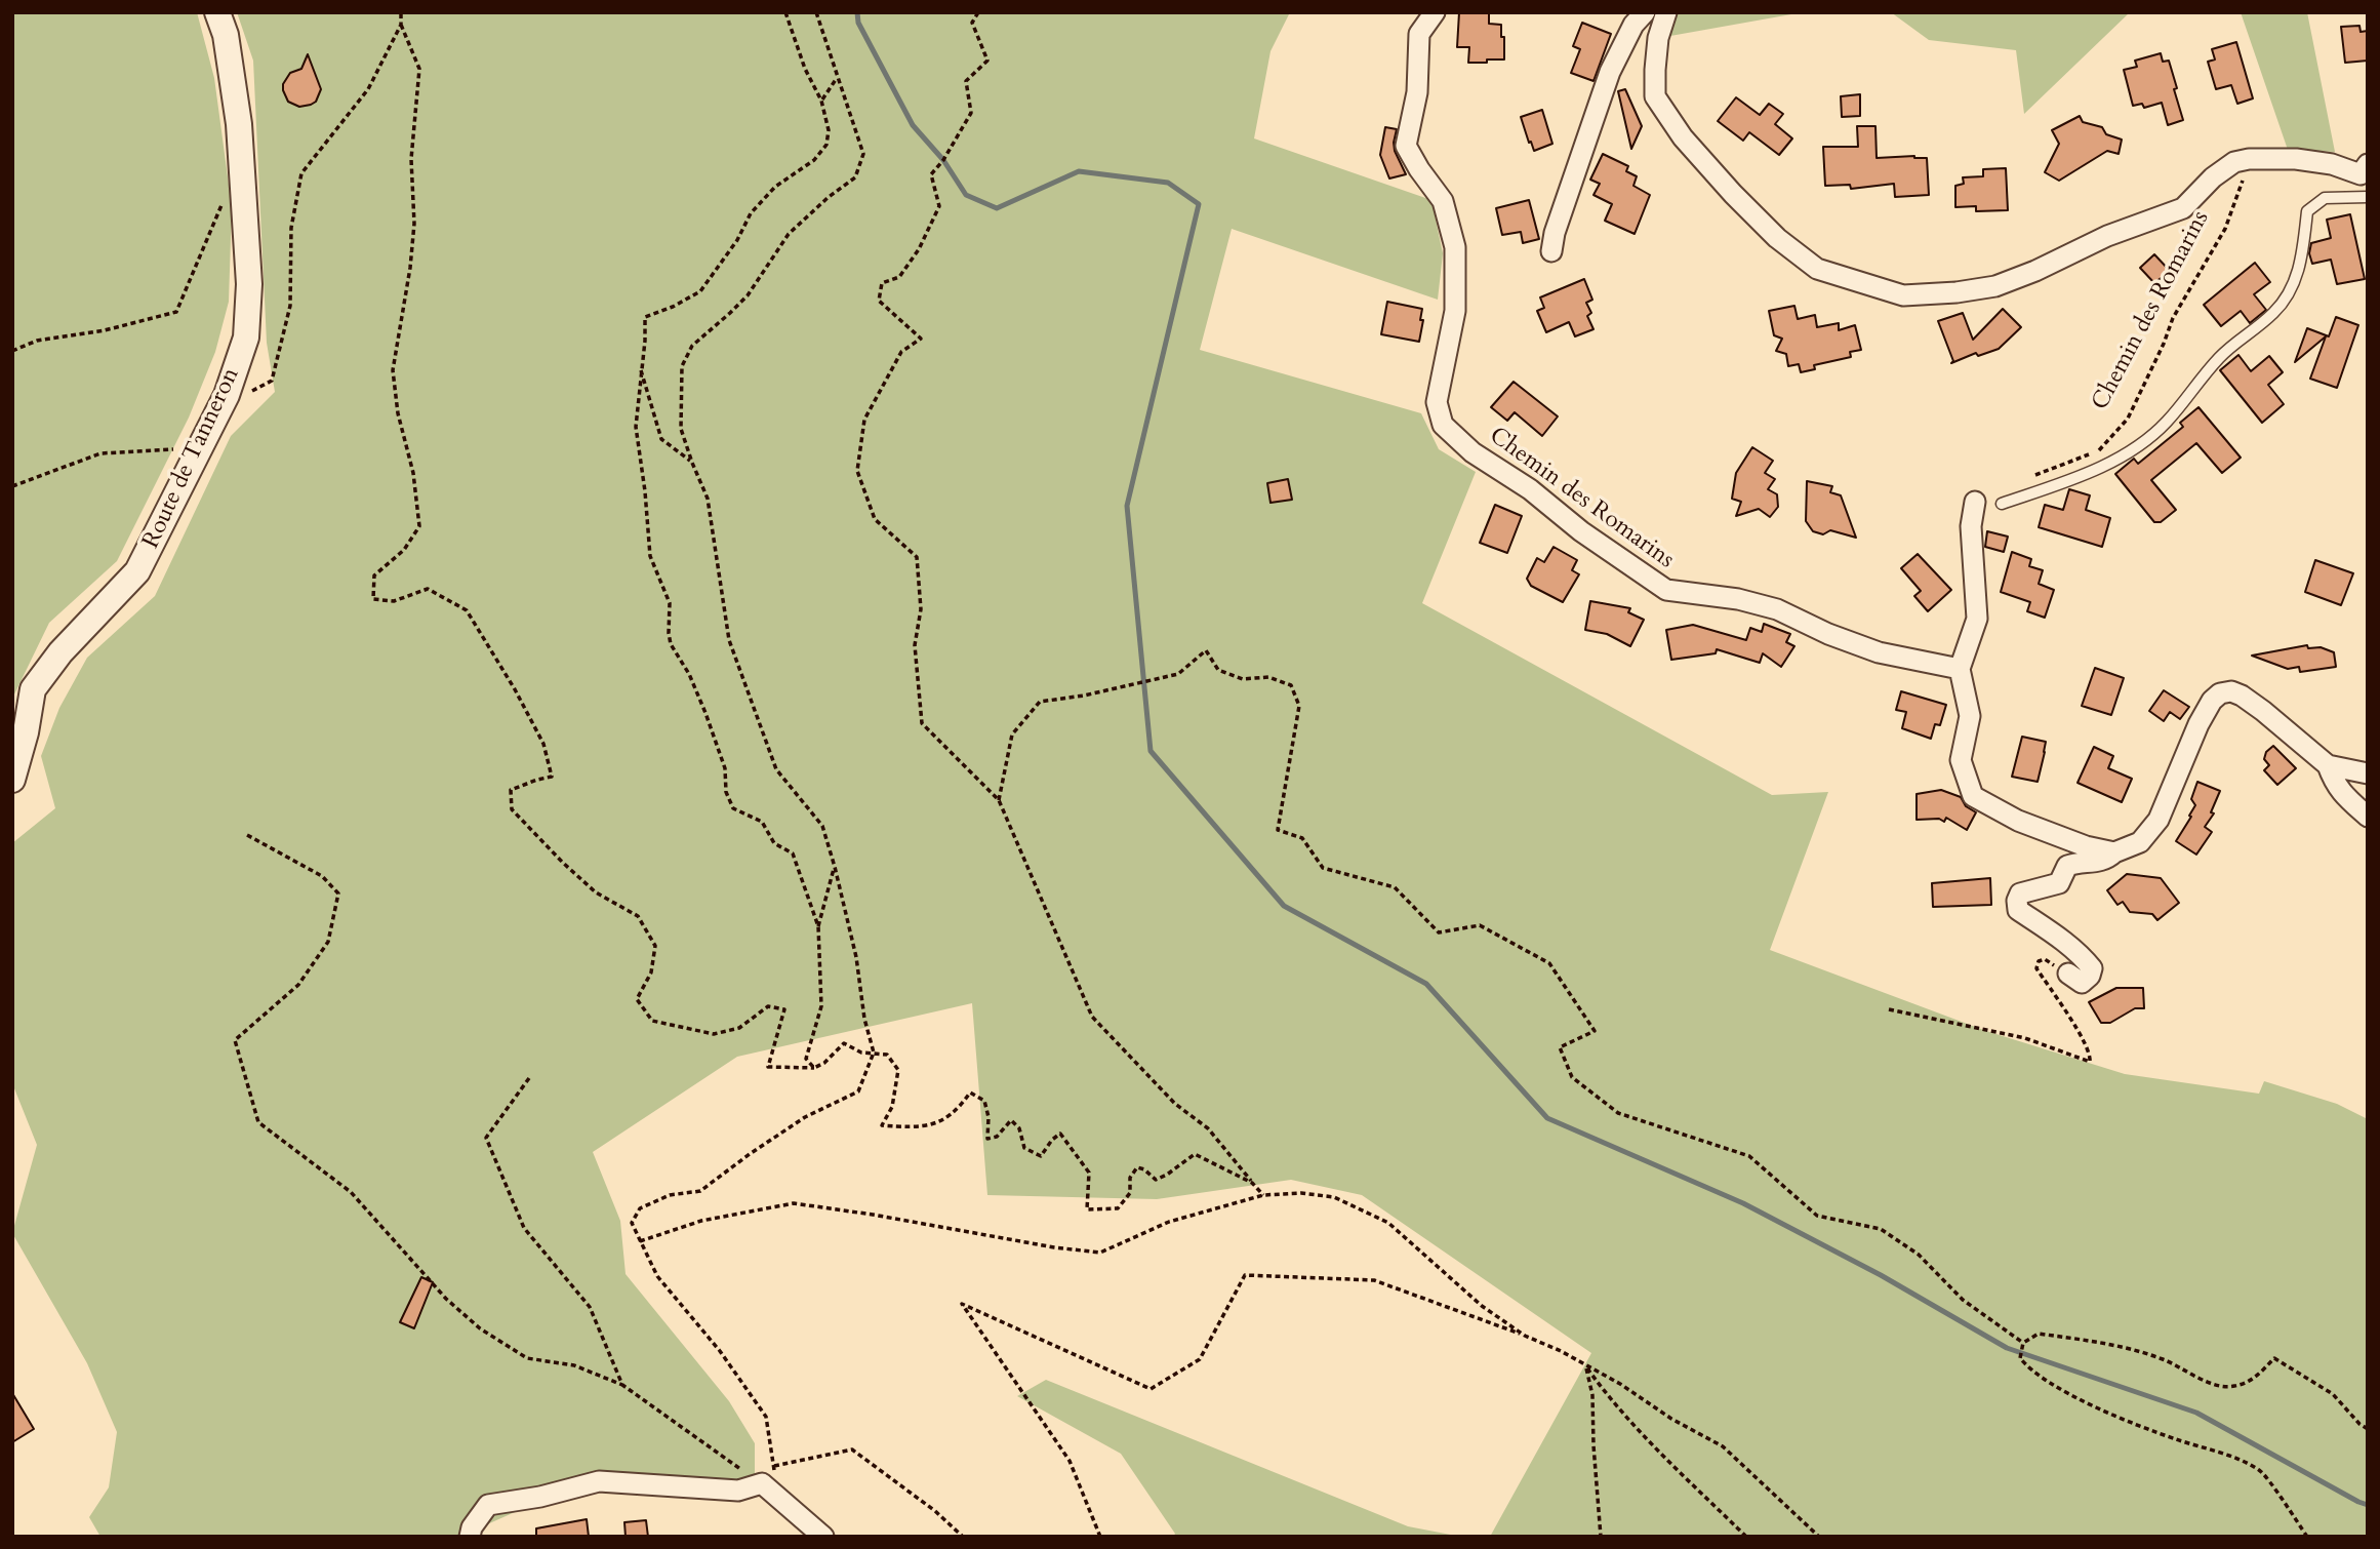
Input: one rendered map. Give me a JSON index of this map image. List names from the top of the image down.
{
  "streets": {
    "street": ["Chemin des Romarins", "Route de Tanneron"]
  }
}
